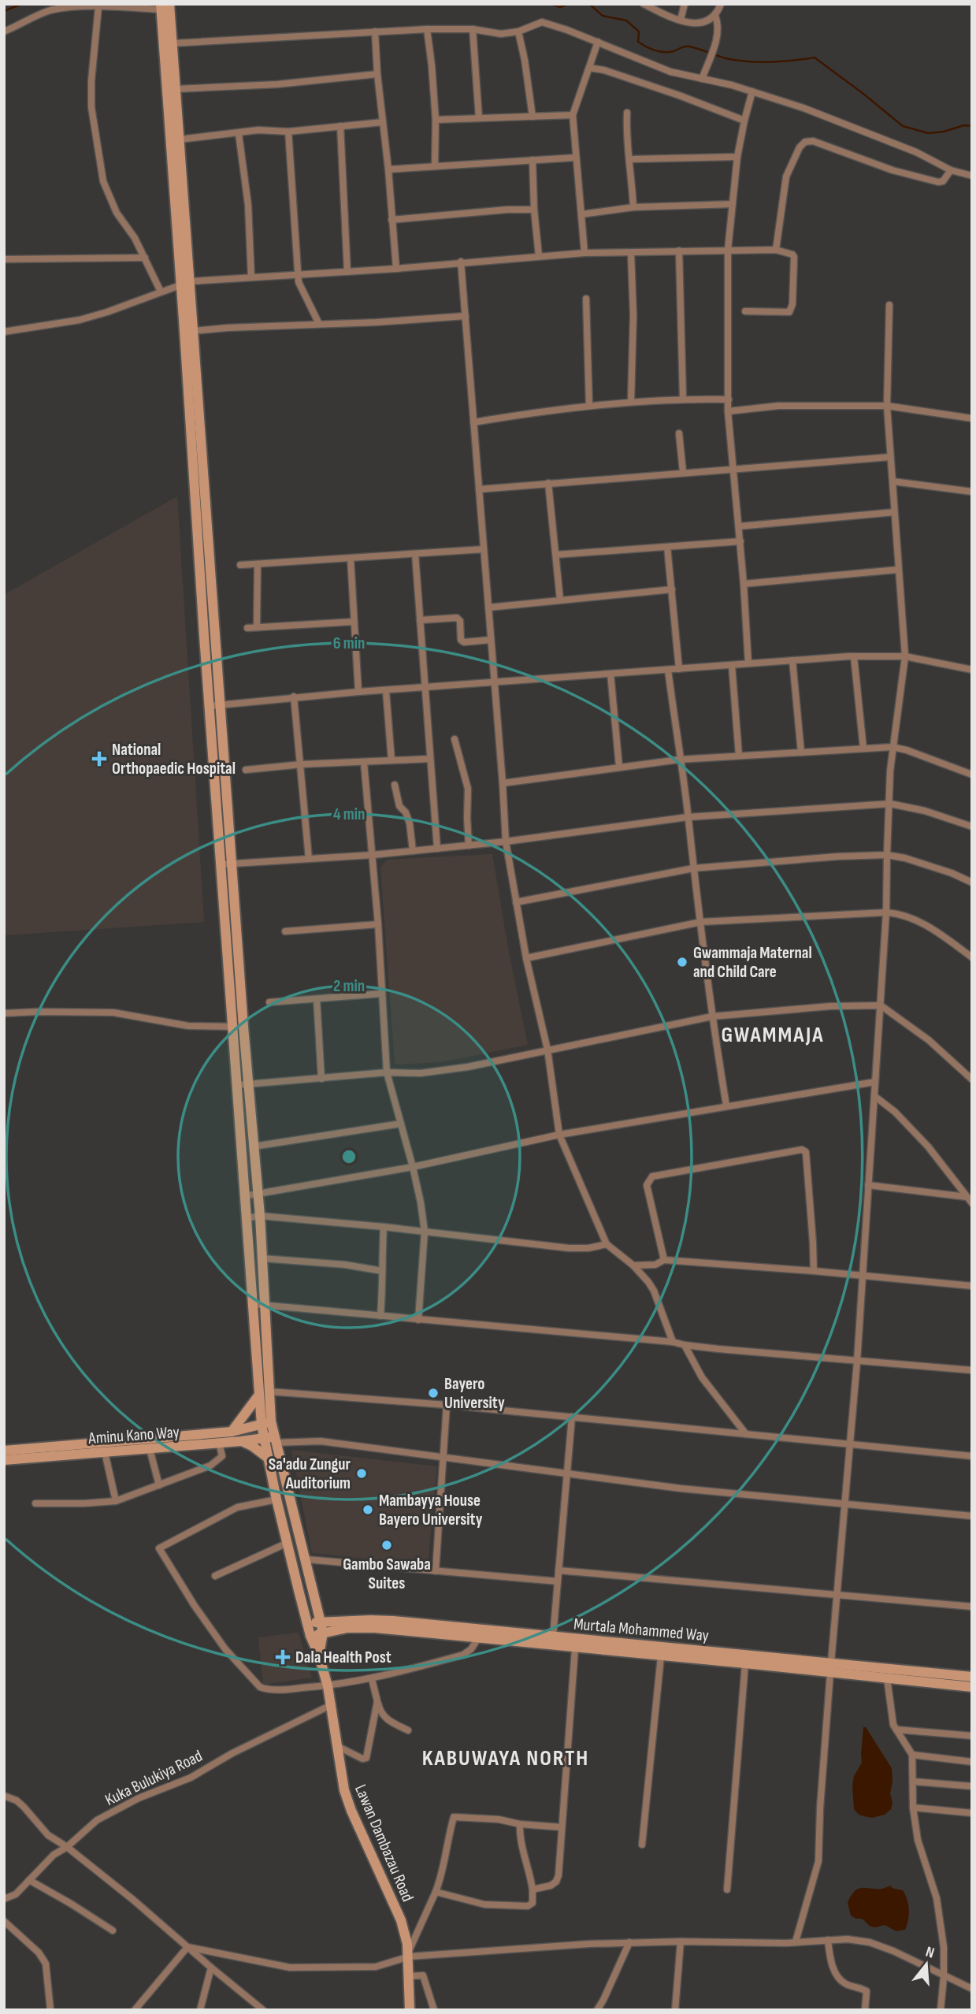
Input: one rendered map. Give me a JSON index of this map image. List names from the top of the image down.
{
  "streets": {
    "main road": ["Aminu Kano Way", "Murtala Mohammed Way", "Lawan Dambazau Road"],
    "street": ["Kuka Bulukiya Road"]
  },
  "crossings": [
    ["Aminu Kano Way", "Lawan Dambazau Road"],
    ["Murtala Mohammed Way", "Lawan Dambazau Road"],
    ["Kuka Bulukiya Road", "Lawan Dambazau Road"]
  ],
  "districts": ["GWAMMAJA", "KABUWAYA NORTH"],
  "places": {
    "health": ["National Orthopaedic Hospital", "Dala Health Post"],
    "other": [
      "Gwammaja Maternal and Child Care",
      "Bayero University",
      "Sa'adu Zungur Auditorium",
      "Mambayya House Bayero University",
      "Gambo Sawaba Suites"
    ]
  },
  "north": "top",
  "rings": ["6 min", "4 min", "2 min"]
}
